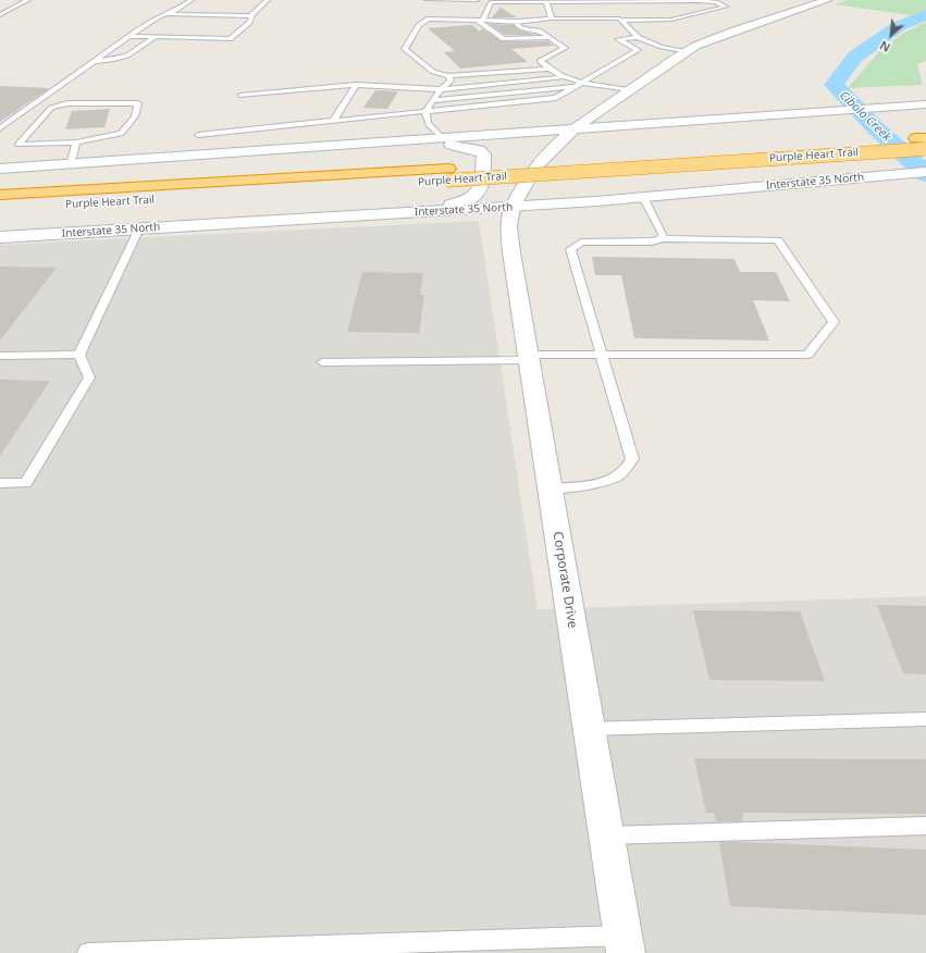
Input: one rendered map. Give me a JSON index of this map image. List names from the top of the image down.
{
  "streets": {
    "highway": ["Purple Heart Trail"],
    "main road": ["Interstate 35 North", "Corporate Drive"]
  },
  "crossings": [
    ["Interstate 35 North", "Corporate Drive"]
  ],
  "water": ["Cibolo Creek"],
  "north": "bottom left"
}
